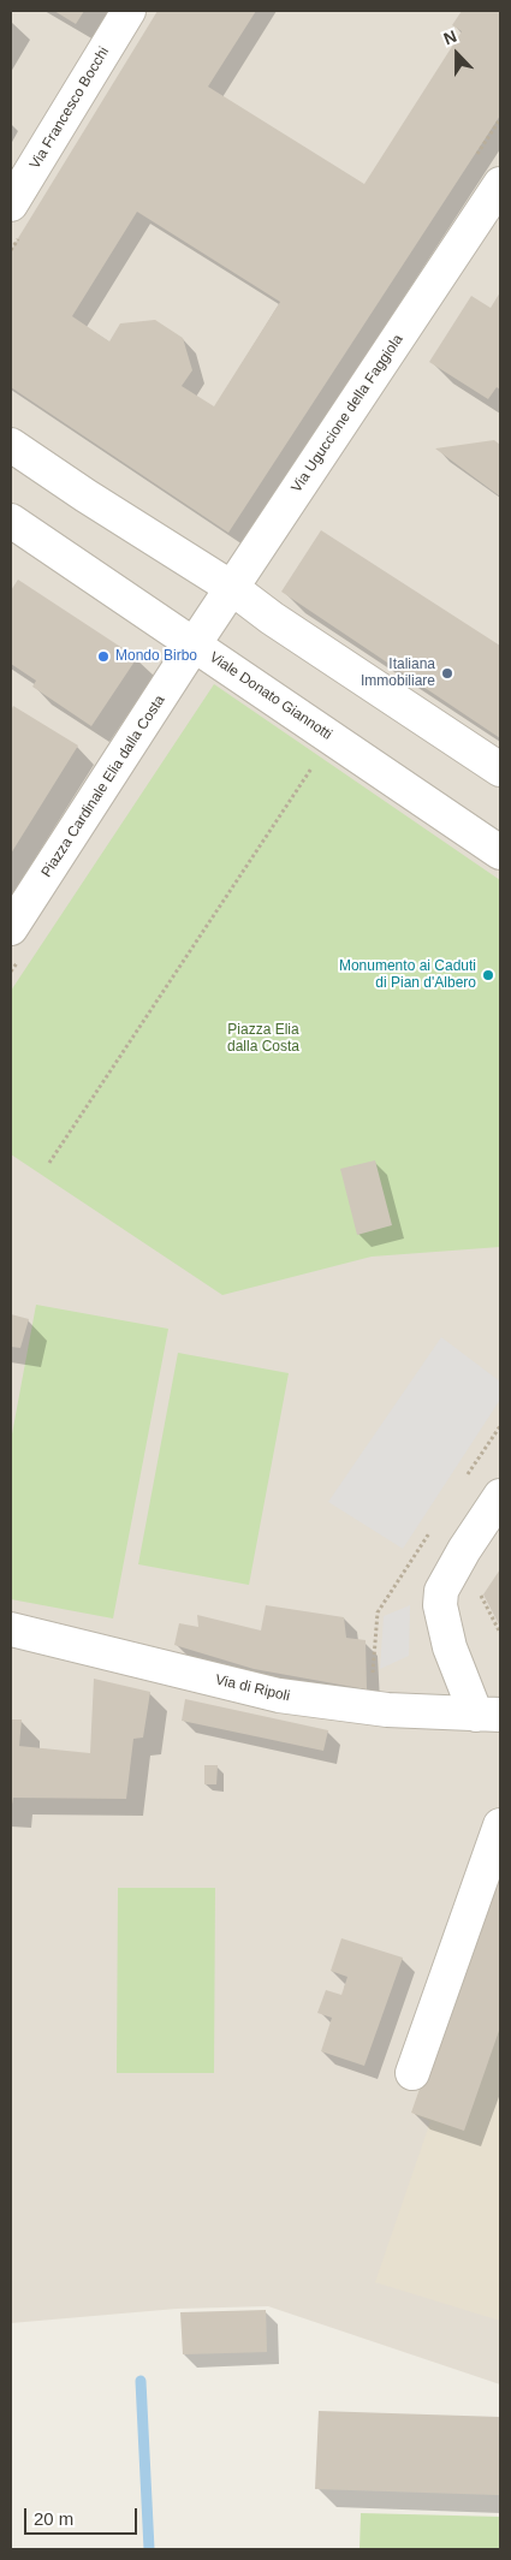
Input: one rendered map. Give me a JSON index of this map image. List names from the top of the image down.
{
  "streets": {
    "street": [
      "Via Francesco Bocchi",
      "Via Uguccione della Faggiola",
      "Viale Donato Giannotti",
      "Piazza Cardinale Elia dalla Costa",
      "Via di Ripoli"
    ]
  },
  "crossings": [
    ["Via Uguccione della Faggiola", "Viale Donato Giannotti"],
    ["Via Uguccione della Faggiola", "Piazza Cardinale Elia dalla Costa"],
    ["Viale Donato Giannotti", "Piazza Cardinale Elia dalla Costa"]
  ],
  "parks": ["Piazza Elia dalla Costa"],
  "places": ["Mondo Birbo", "Italiana Immobiliare", "Monumento ai Caduti di Pian d'Albero"],
  "scale_bar": "20 m",
  "north": "top"
}
